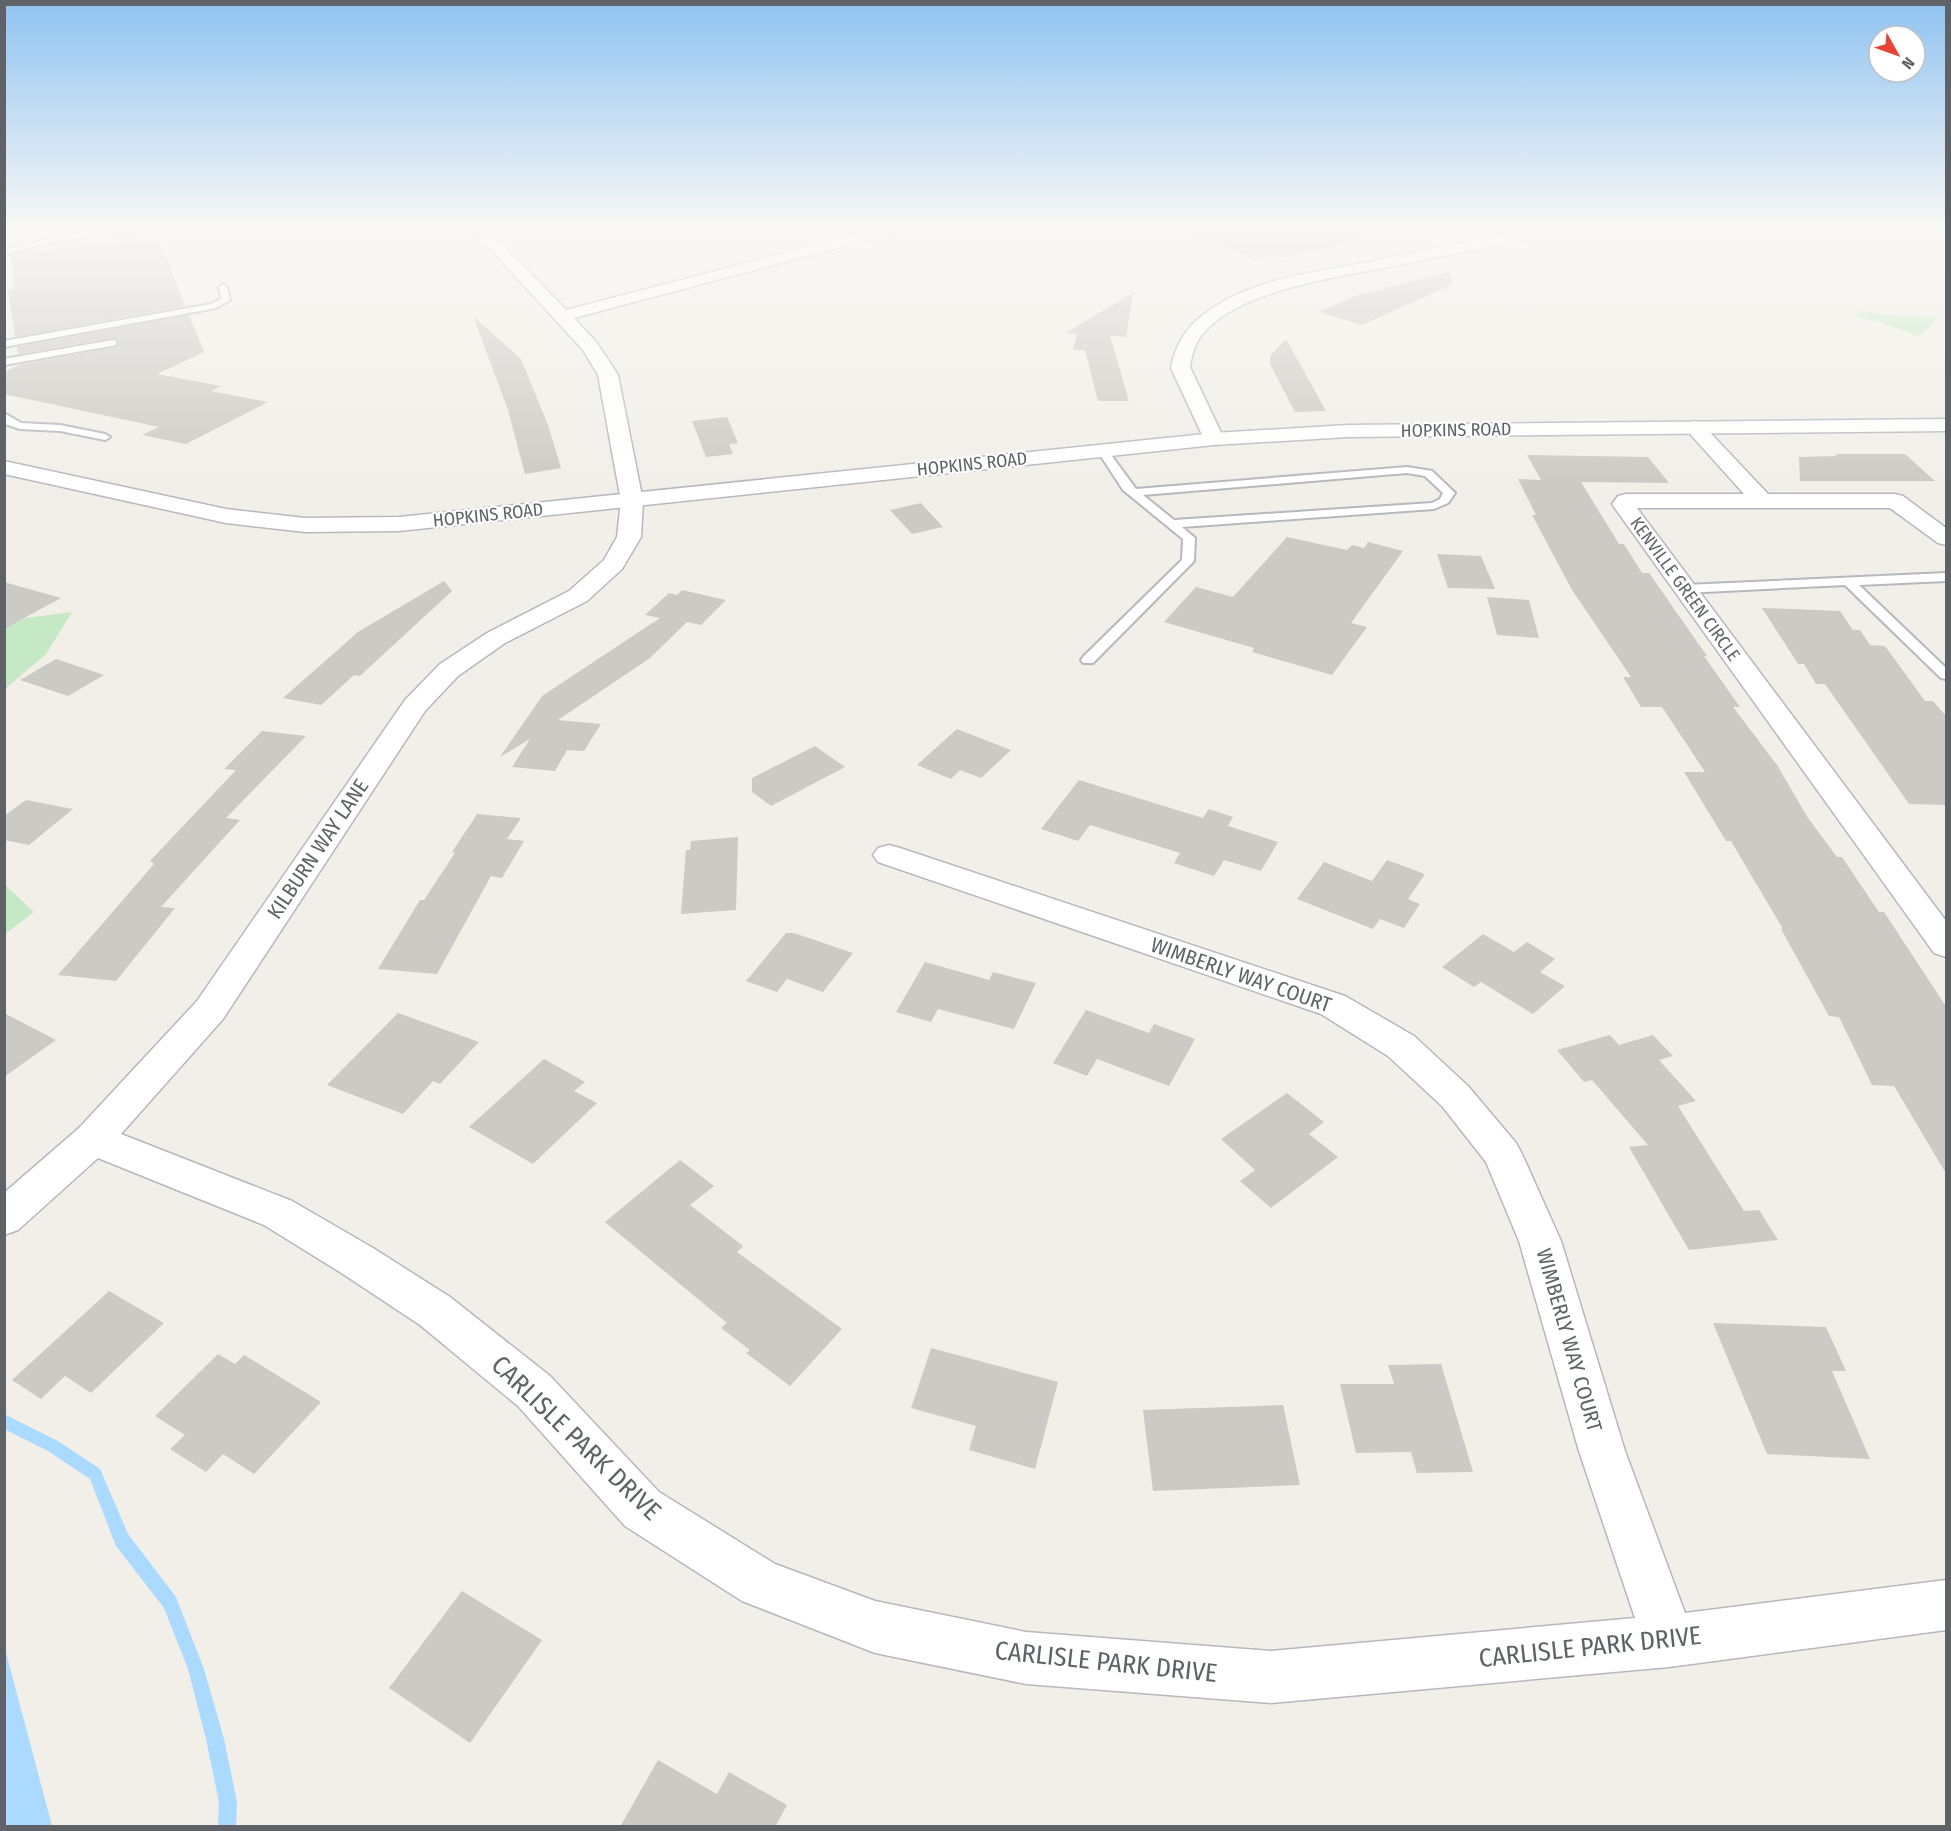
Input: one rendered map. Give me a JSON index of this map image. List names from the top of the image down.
{
  "streets": {
    "street": [
      "HOPKINS ROAD",
      "KENVILLE GREEN CIRCLE",
      "KILBURN WAY LANE",
      "WIMBERLY WAY COURT",
      "CARLISLE PARK DRIVE"
    ]
  },
  "crossings": [
    ["HOPKINS ROAD", "KILBURN WAY LANE"],
    ["KILBURN WAY LANE", "CARLISLE PARK DRIVE"],
    ["WIMBERLY WAY COURT", "CARLISLE PARK DRIVE"]
  ],
  "north": "bottom right"
}
